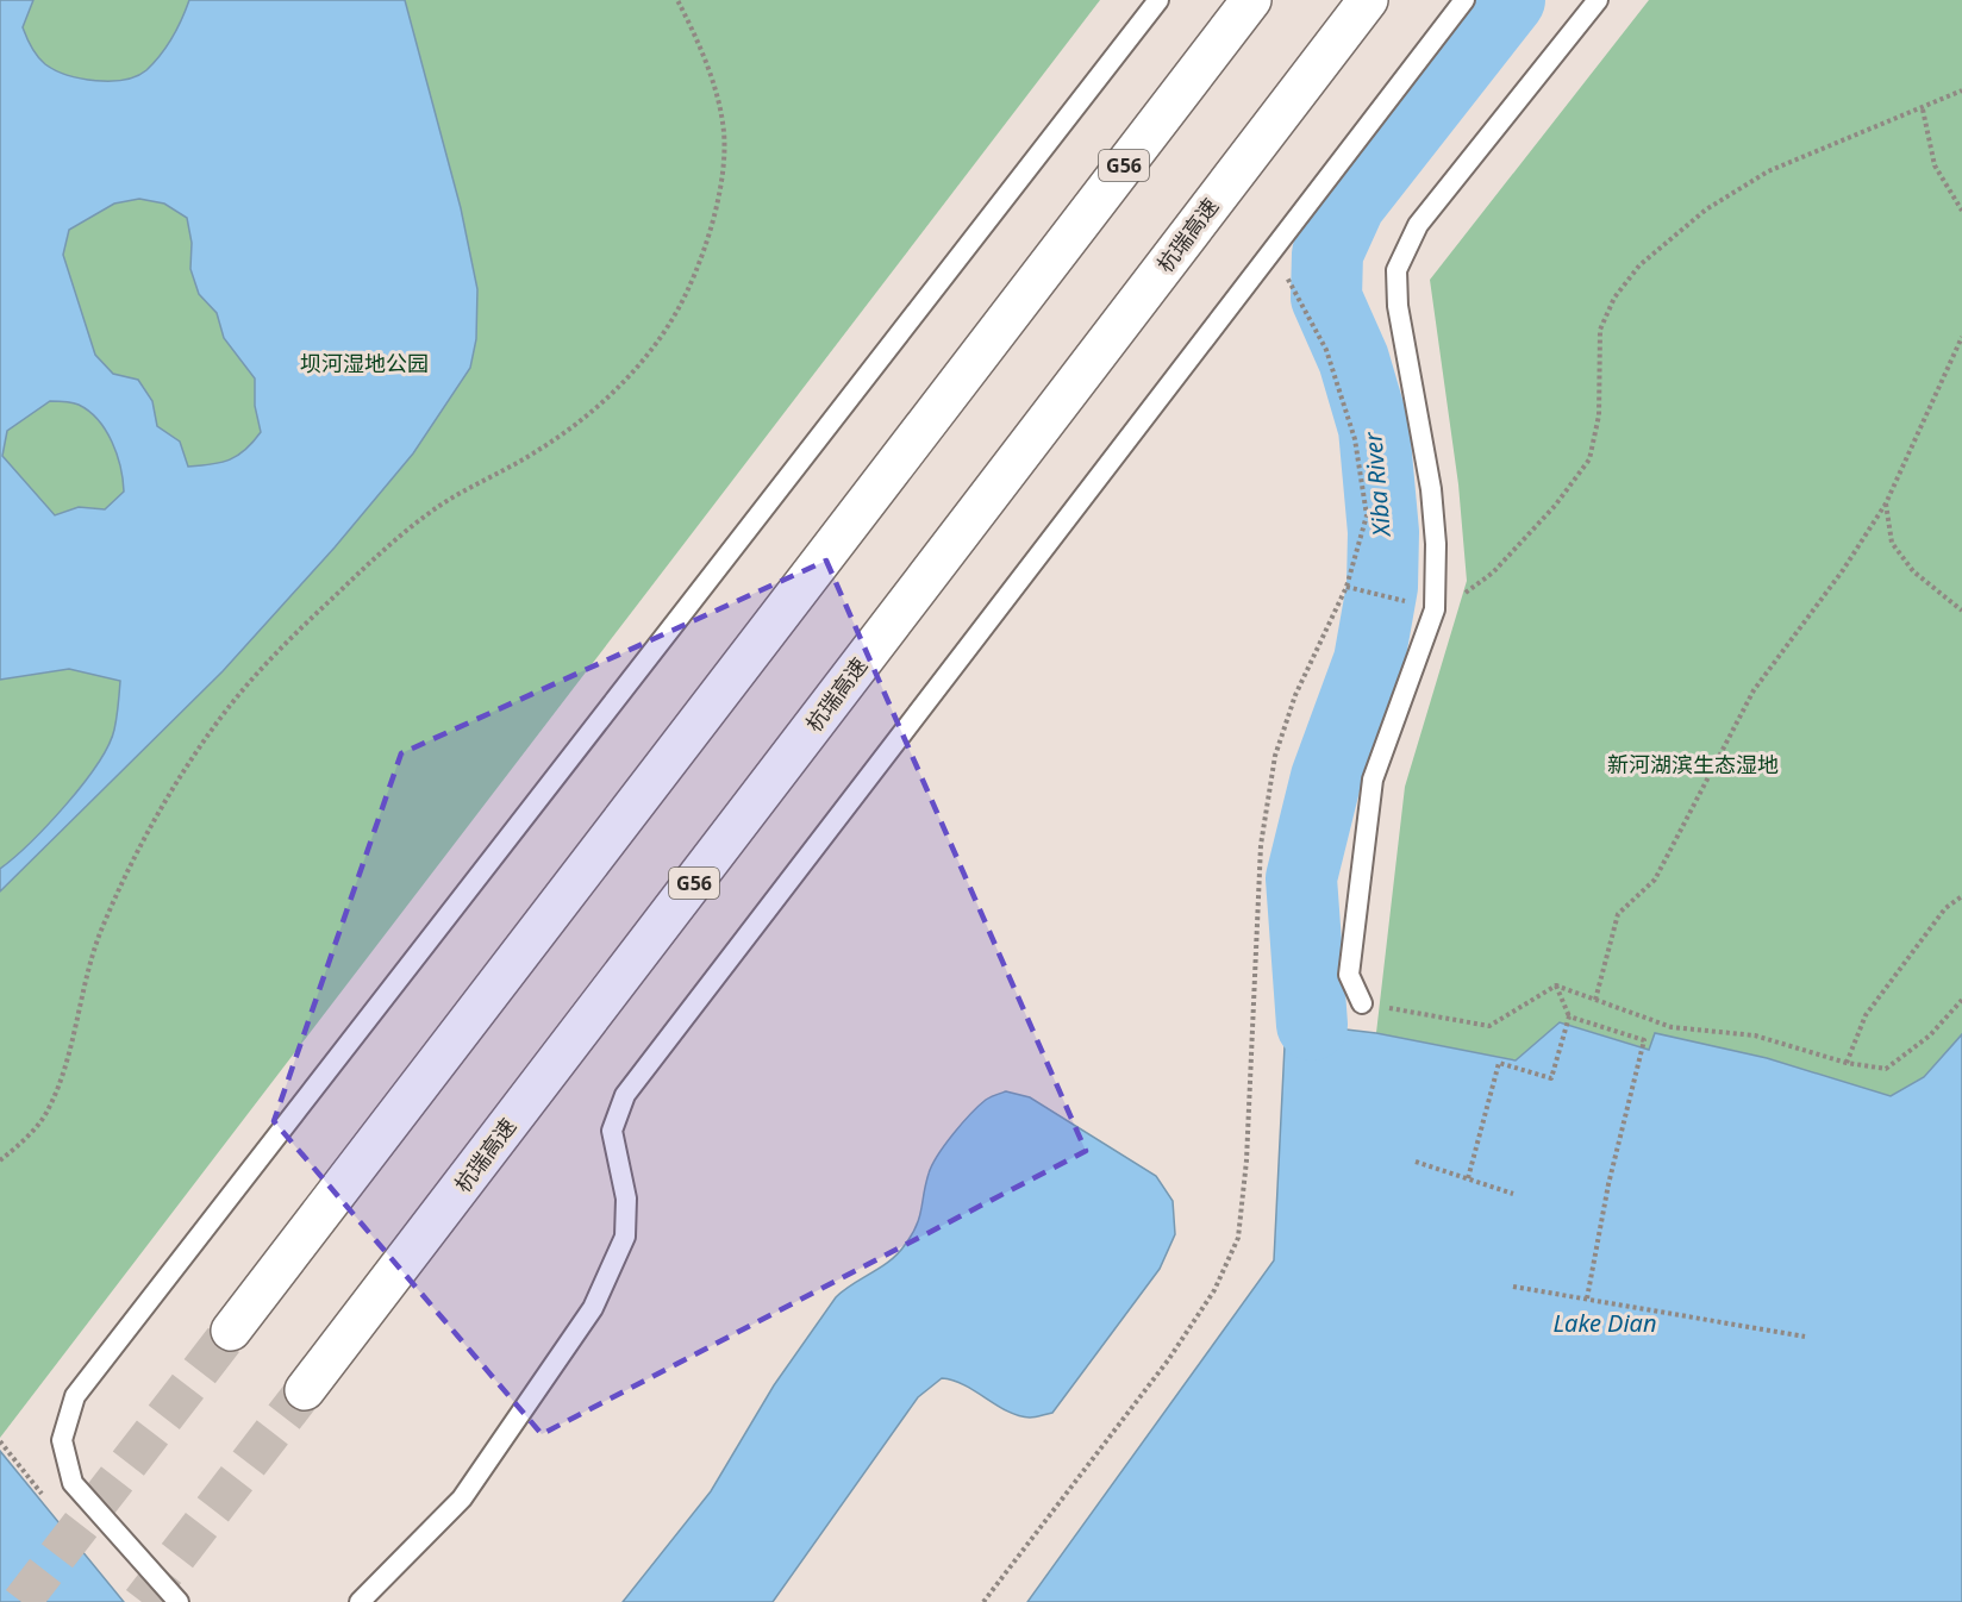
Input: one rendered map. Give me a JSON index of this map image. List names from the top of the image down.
{
  "streets": {
    "highway": ["G56", "杭瑞高速"]
  },
  "water": ["Xiba River", "Lake Dian"],
  "parks": ["坝河湿地公园", "新河湖滨生态湿地"]
}
